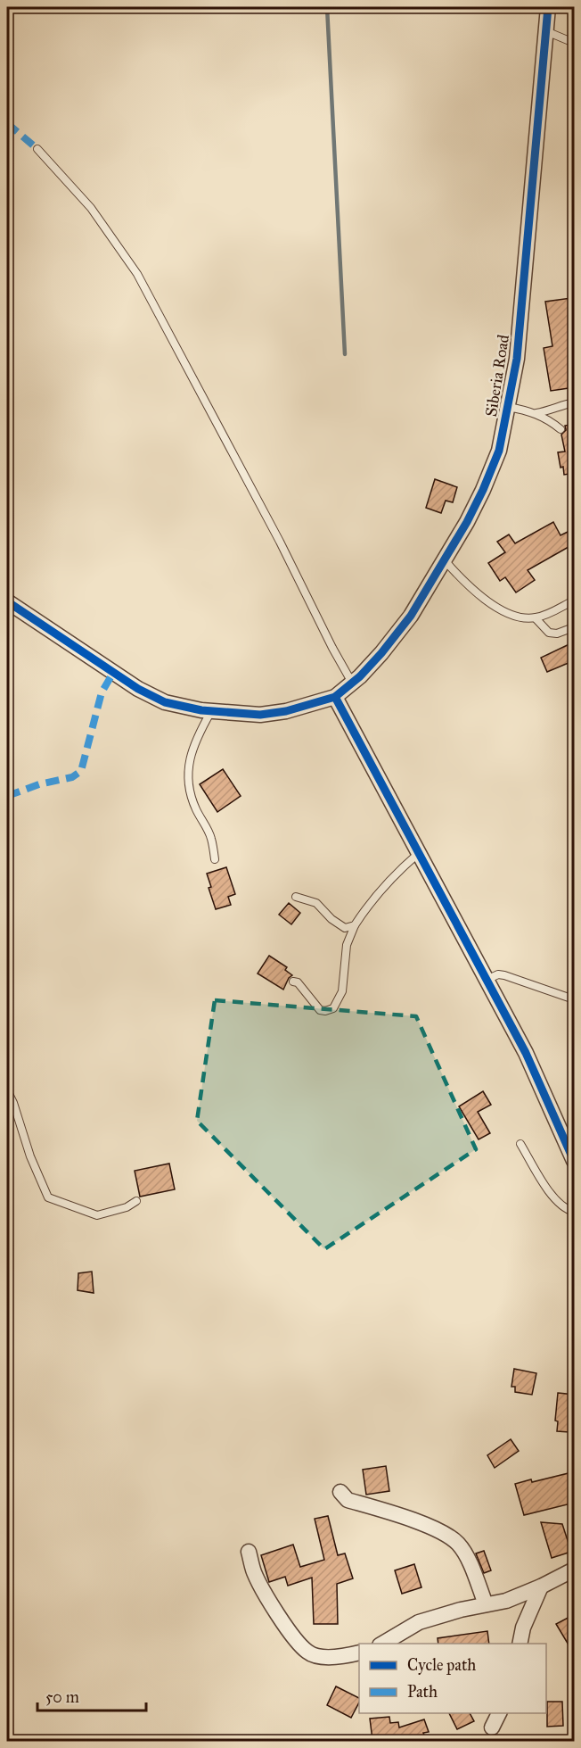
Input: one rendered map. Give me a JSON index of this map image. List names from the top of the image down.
{
  "streets": {
    "street": ["Siberia Road"]
  },
  "legend": ["Cycle path", "Path"],
  "scale_bar": "50 m"
}
